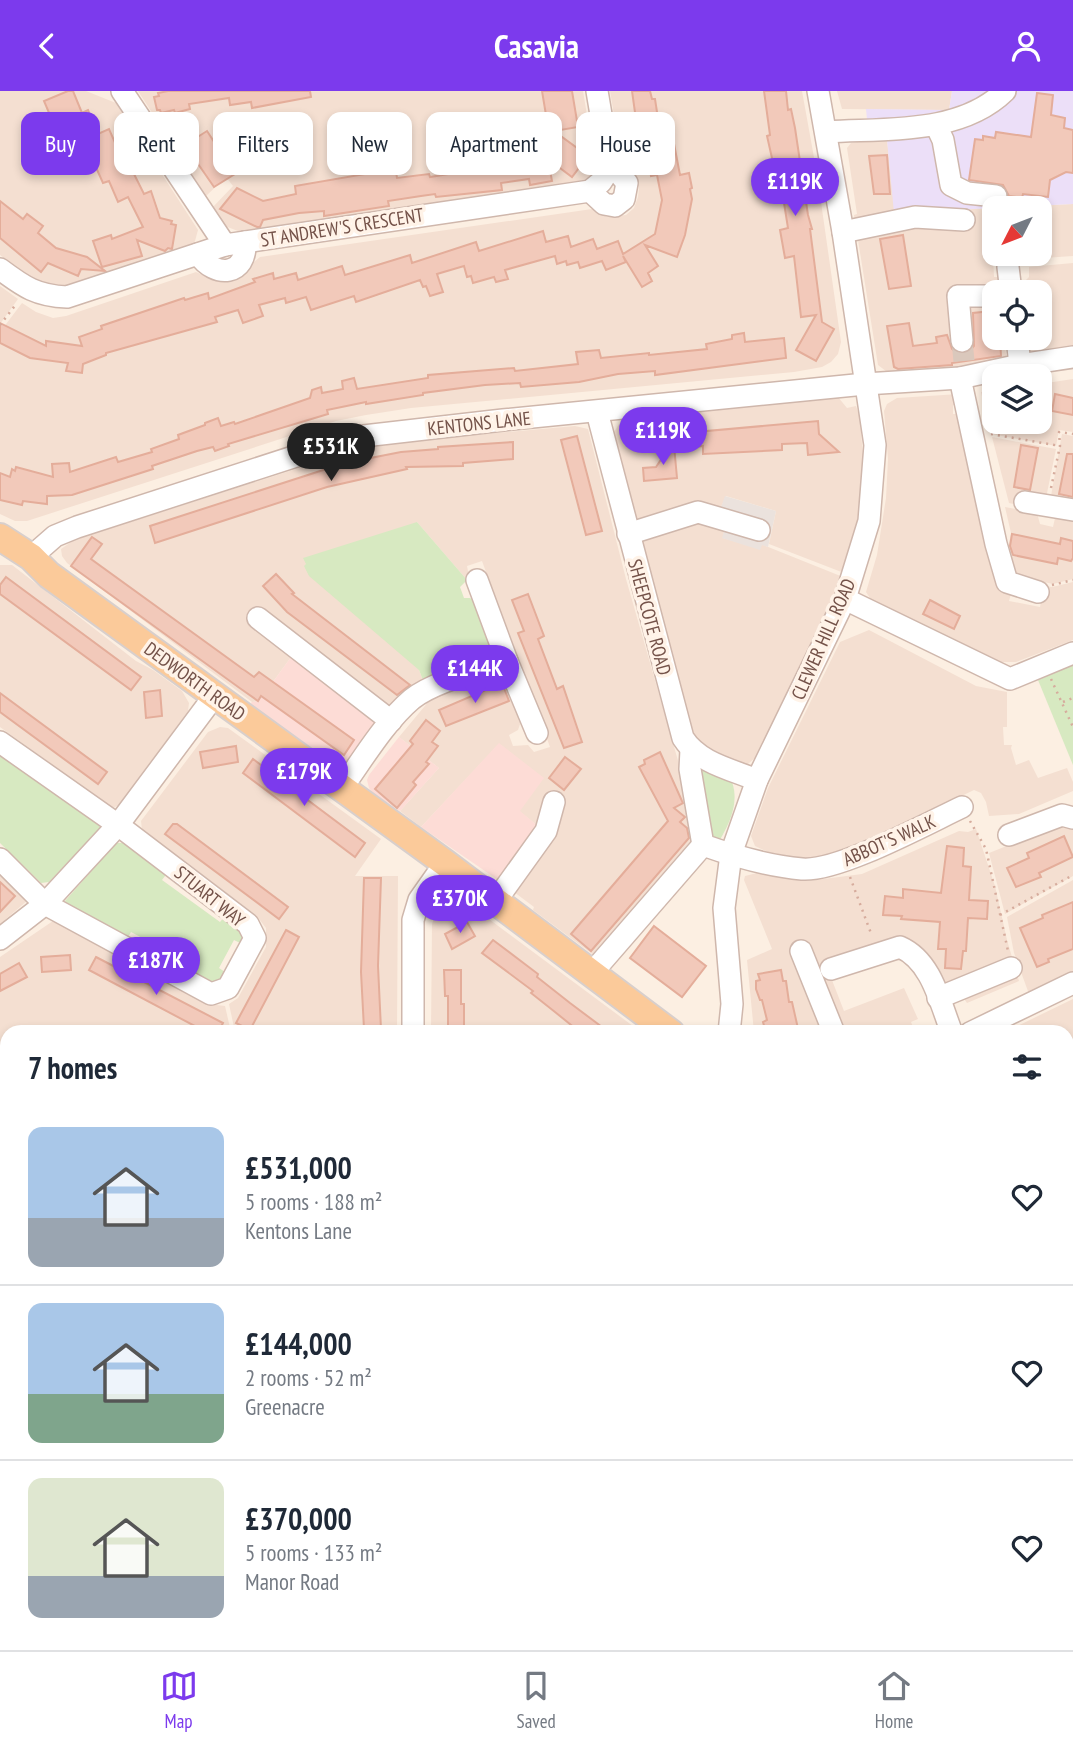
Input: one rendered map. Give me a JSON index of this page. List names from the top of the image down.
{
  "streets": {
    "main road": ["DEDWORTH ROAD"],
    "street": [
      "ST ANDREW'S CRESCENT",
      "KENTONS LANE",
      "SHEEPCOTE ROAD",
      "CLEWER HILL ROAD",
      "ABBOT'S WALK",
      "STUART WAY"
    ]
  },
  "crossings": [
    ["KENTONS LANE", "SHEEPCOTE ROAD"],
    ["KENTONS LANE", "CLEWER HILL ROAD"],
    ["KENTONS LANE", "DEDWORTH ROAD"],
    ["CLEWER HILL ROAD", "ABBOT'S WALK"]
  ],
  "north": "bottom left",
  "page": {
    "header": "Casavia",
    "chip": [
      "Buy",
      "Rent",
      "Filters",
      "New",
      "Apartment",
      "House"
    ],
    "price": [
      "£119K",
      "£119K",
      "£531K",
      "£144K",
      "£179K",
      "£370K",
      "£187K"
    ],
    "heading": "7 homes",
    "list": [
      {
        "name": "£531,000",
        "note": "5 rooms · 188 m² · Kentons Lane"
      },
      {
        "name": "£144,000",
        "note": "2 rooms · 52 m² · Greenacre"
      },
      {
        "name": "£370,000",
        "note": "5 rooms · 133 m² · Manor Road"
      }
    ],
    "tabs": ["Map", "Saved", "Home"]
  }
}
